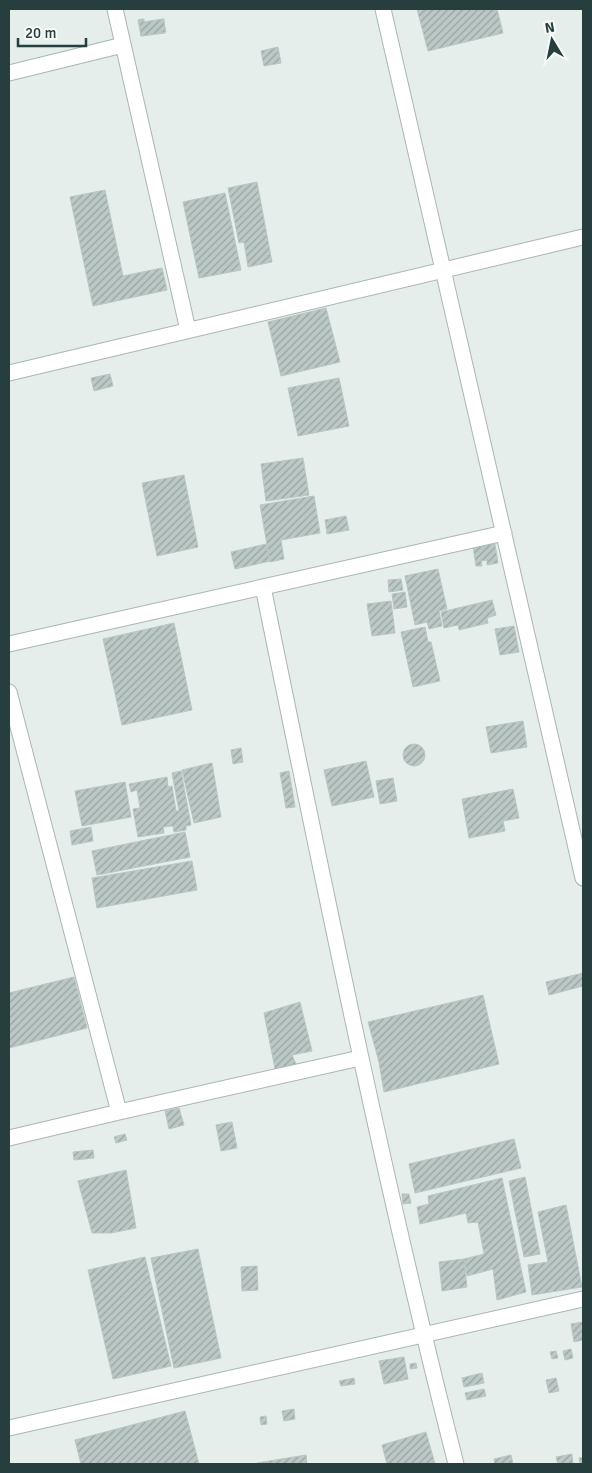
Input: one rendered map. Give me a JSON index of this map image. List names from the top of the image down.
{
  "scale_bar": "20 m",
  "north": "top"
}
